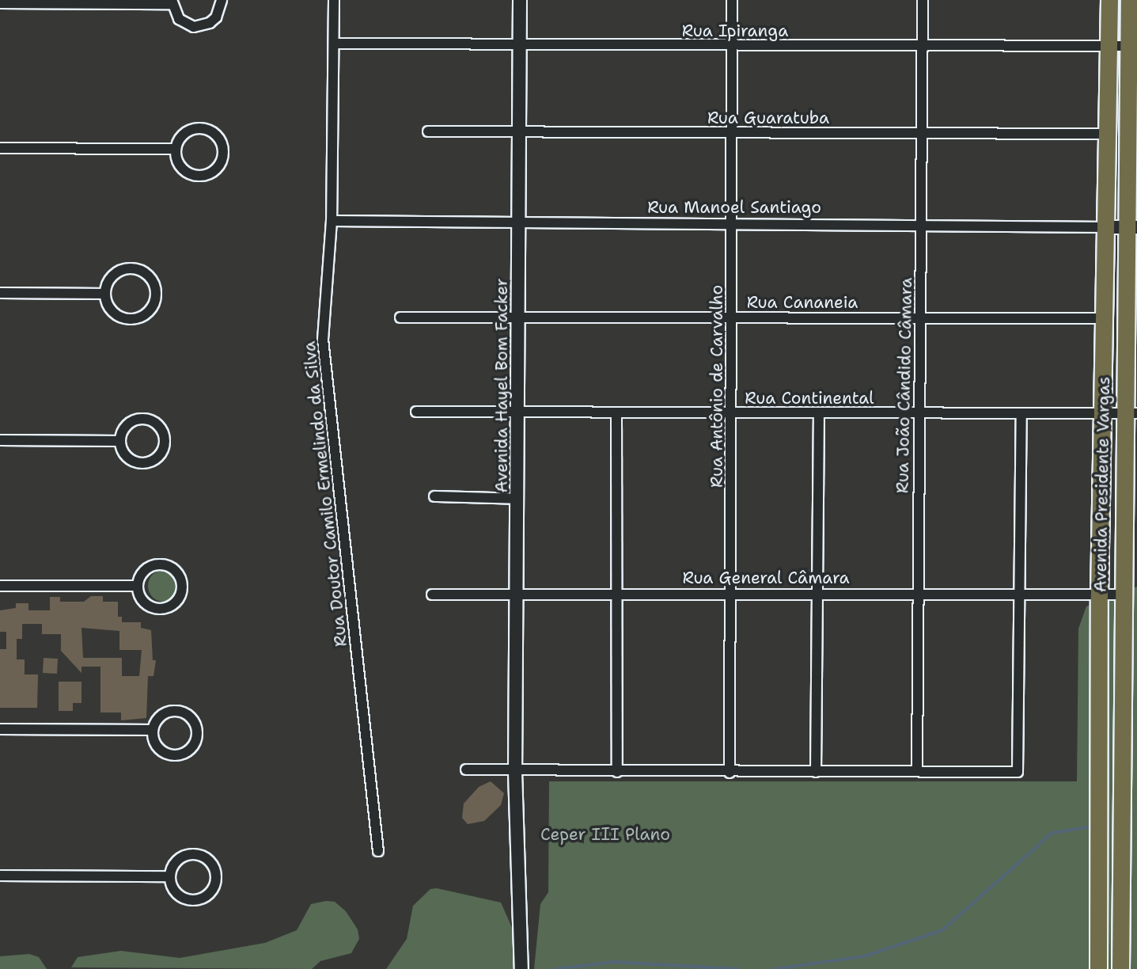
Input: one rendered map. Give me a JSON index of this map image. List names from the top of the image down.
{
  "streets": {
    "main road": ["Avenida Presidente Vargas"],
    "street": [
      "Rua Ipiranga",
      "Rua Guaratuba",
      "Rua Manoel Santiago",
      "Rua Cananeia",
      "Avenida Hayel Bom Facker",
      "Rua João Cândido Câmara",
      "Rua Antônio de Carvalho",
      "Rua Continental",
      "Rua Doutor Camilo Ermelindo da Silva",
      "Rua General Câmara"
    ]
  },
  "crossings": [
    ["Rua Ipiranga", "Avenida Hayel Bom Facker"],
    ["Rua Ipiranga", "Rua João Cândido Câmara"],
    ["Rua Ipiranga", "Rua Antônio de Carvalho"],
    ["Rua Ipiranga", "Avenida Presidente Vargas"],
    ["Rua Ipiranga", "Rua Doutor Camilo Ermelindo da Silva"],
    ["Rua Guaratuba", "Avenida Hayel Bom Facker"],
    ["Rua Guaratuba", "Rua João Cândido Câmara"],
    ["Rua Guaratuba", "Rua Antônio de Carvalho"],
    ["Rua Guaratuba", "Avenida Presidente Vargas"],
    ["Rua Manoel Santiago", "Avenida Hayel Bom Facker"],
    ["Rua Manoel Santiago", "Rua João Cândido Câmara"],
    ["Rua Manoel Santiago", "Rua Antônio de Carvalho"],
    ["Rua Manoel Santiago", "Avenida Presidente Vargas"],
    ["Rua Manoel Santiago", "Rua Doutor Camilo Ermelindo da Silva"],
    ["Rua Cananeia", "Avenida Hayel Bom Facker"],
    ["Rua Cananeia", "Rua João Cândido Câmara"],
    ["Rua Cananeia", "Rua Antônio de Carvalho"],
    ["Rua Cananeia", "Avenida Presidente Vargas"],
    ["Avenida Hayel Bom Facker", "Rua Continental"],
    ["Avenida Hayel Bom Facker", "Rua General Câmara"],
    ["Rua João Cândido Câmara", "Rua Continental"],
    ["Rua João Cândido Câmara", "Rua General Câmara"],
    ["Rua Antônio de Carvalho", "Rua Continental"],
    ["Rua Antônio de Carvalho", "Rua General Câmara"],
    ["Rua Continental", "Avenida Presidente Vargas"],
    ["Avenida Presidente Vargas", "Rua General Câmara"]
  ],
  "parks": ["Ceper III Plano"]
}
